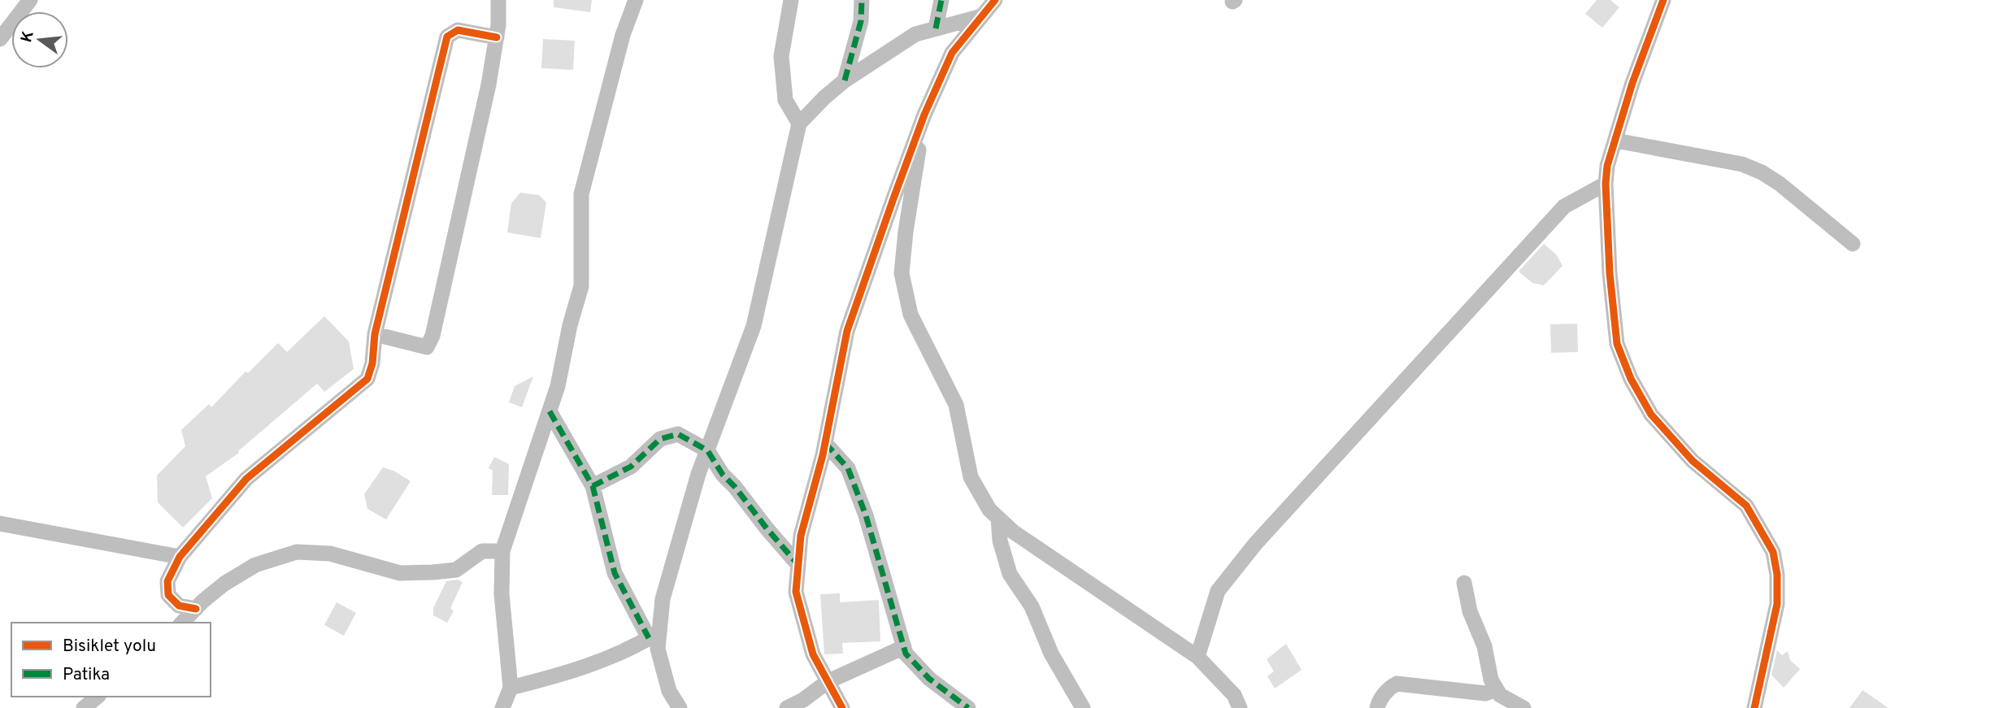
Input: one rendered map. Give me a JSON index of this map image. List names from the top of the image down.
{
  "legend": ["Bisiklet yolu", "Patika"],
  "north": "left"
}
